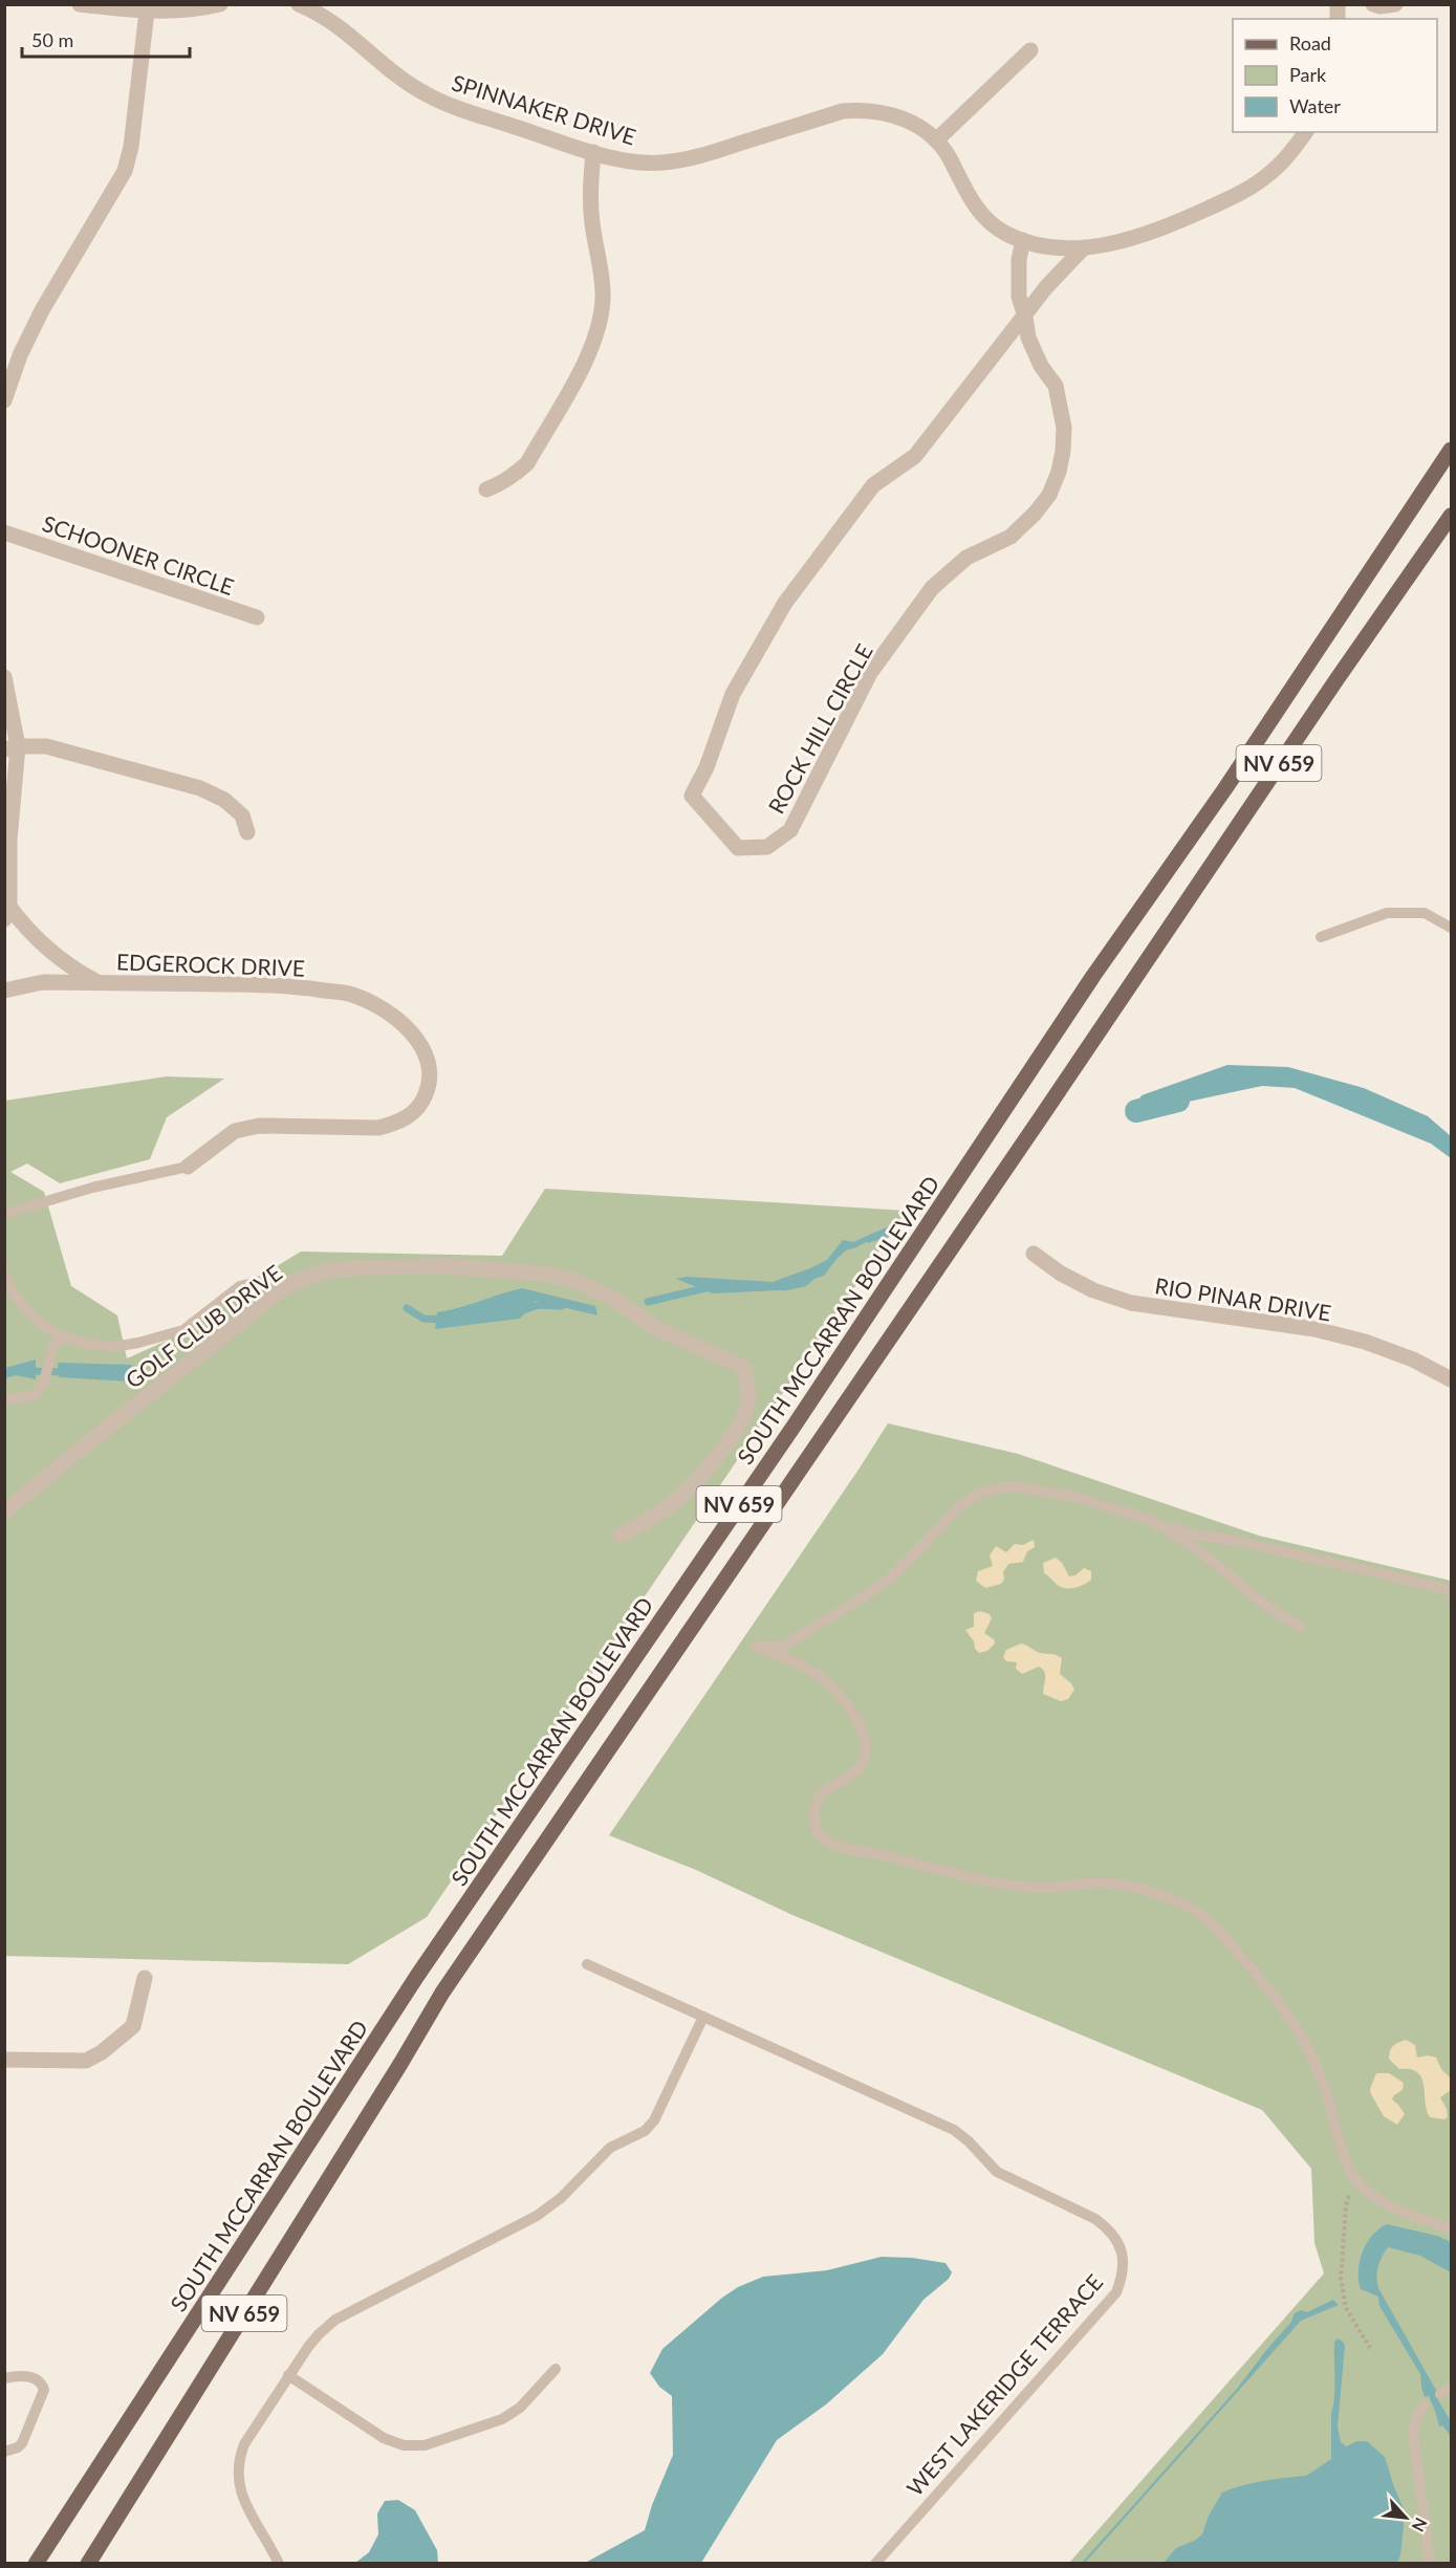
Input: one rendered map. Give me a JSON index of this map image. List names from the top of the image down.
{
  "streets": {
    "main road": ["NV 659", "SOUTH MCCARRAN BOULEVARD"],
    "street": [
      "SPINNAKER DRIVE",
      "SCHOONER CIRCLE",
      "ROCK HILL CIRCLE",
      "EDGEROCK DRIVE",
      "RIO PINAR DRIVE",
      "GOLF CLUB DRIVE"
    ],
    "lane": ["WEST LAKERIDGE TERRACE"]
  },
  "crossings": [
    ["SPINNAKER DRIVE", "ROCK HILL CIRCLE"]
  ],
  "legend": ["Road", "Park", "Water"],
  "scale_bar": "50 m",
  "north": "bottom right"
}
